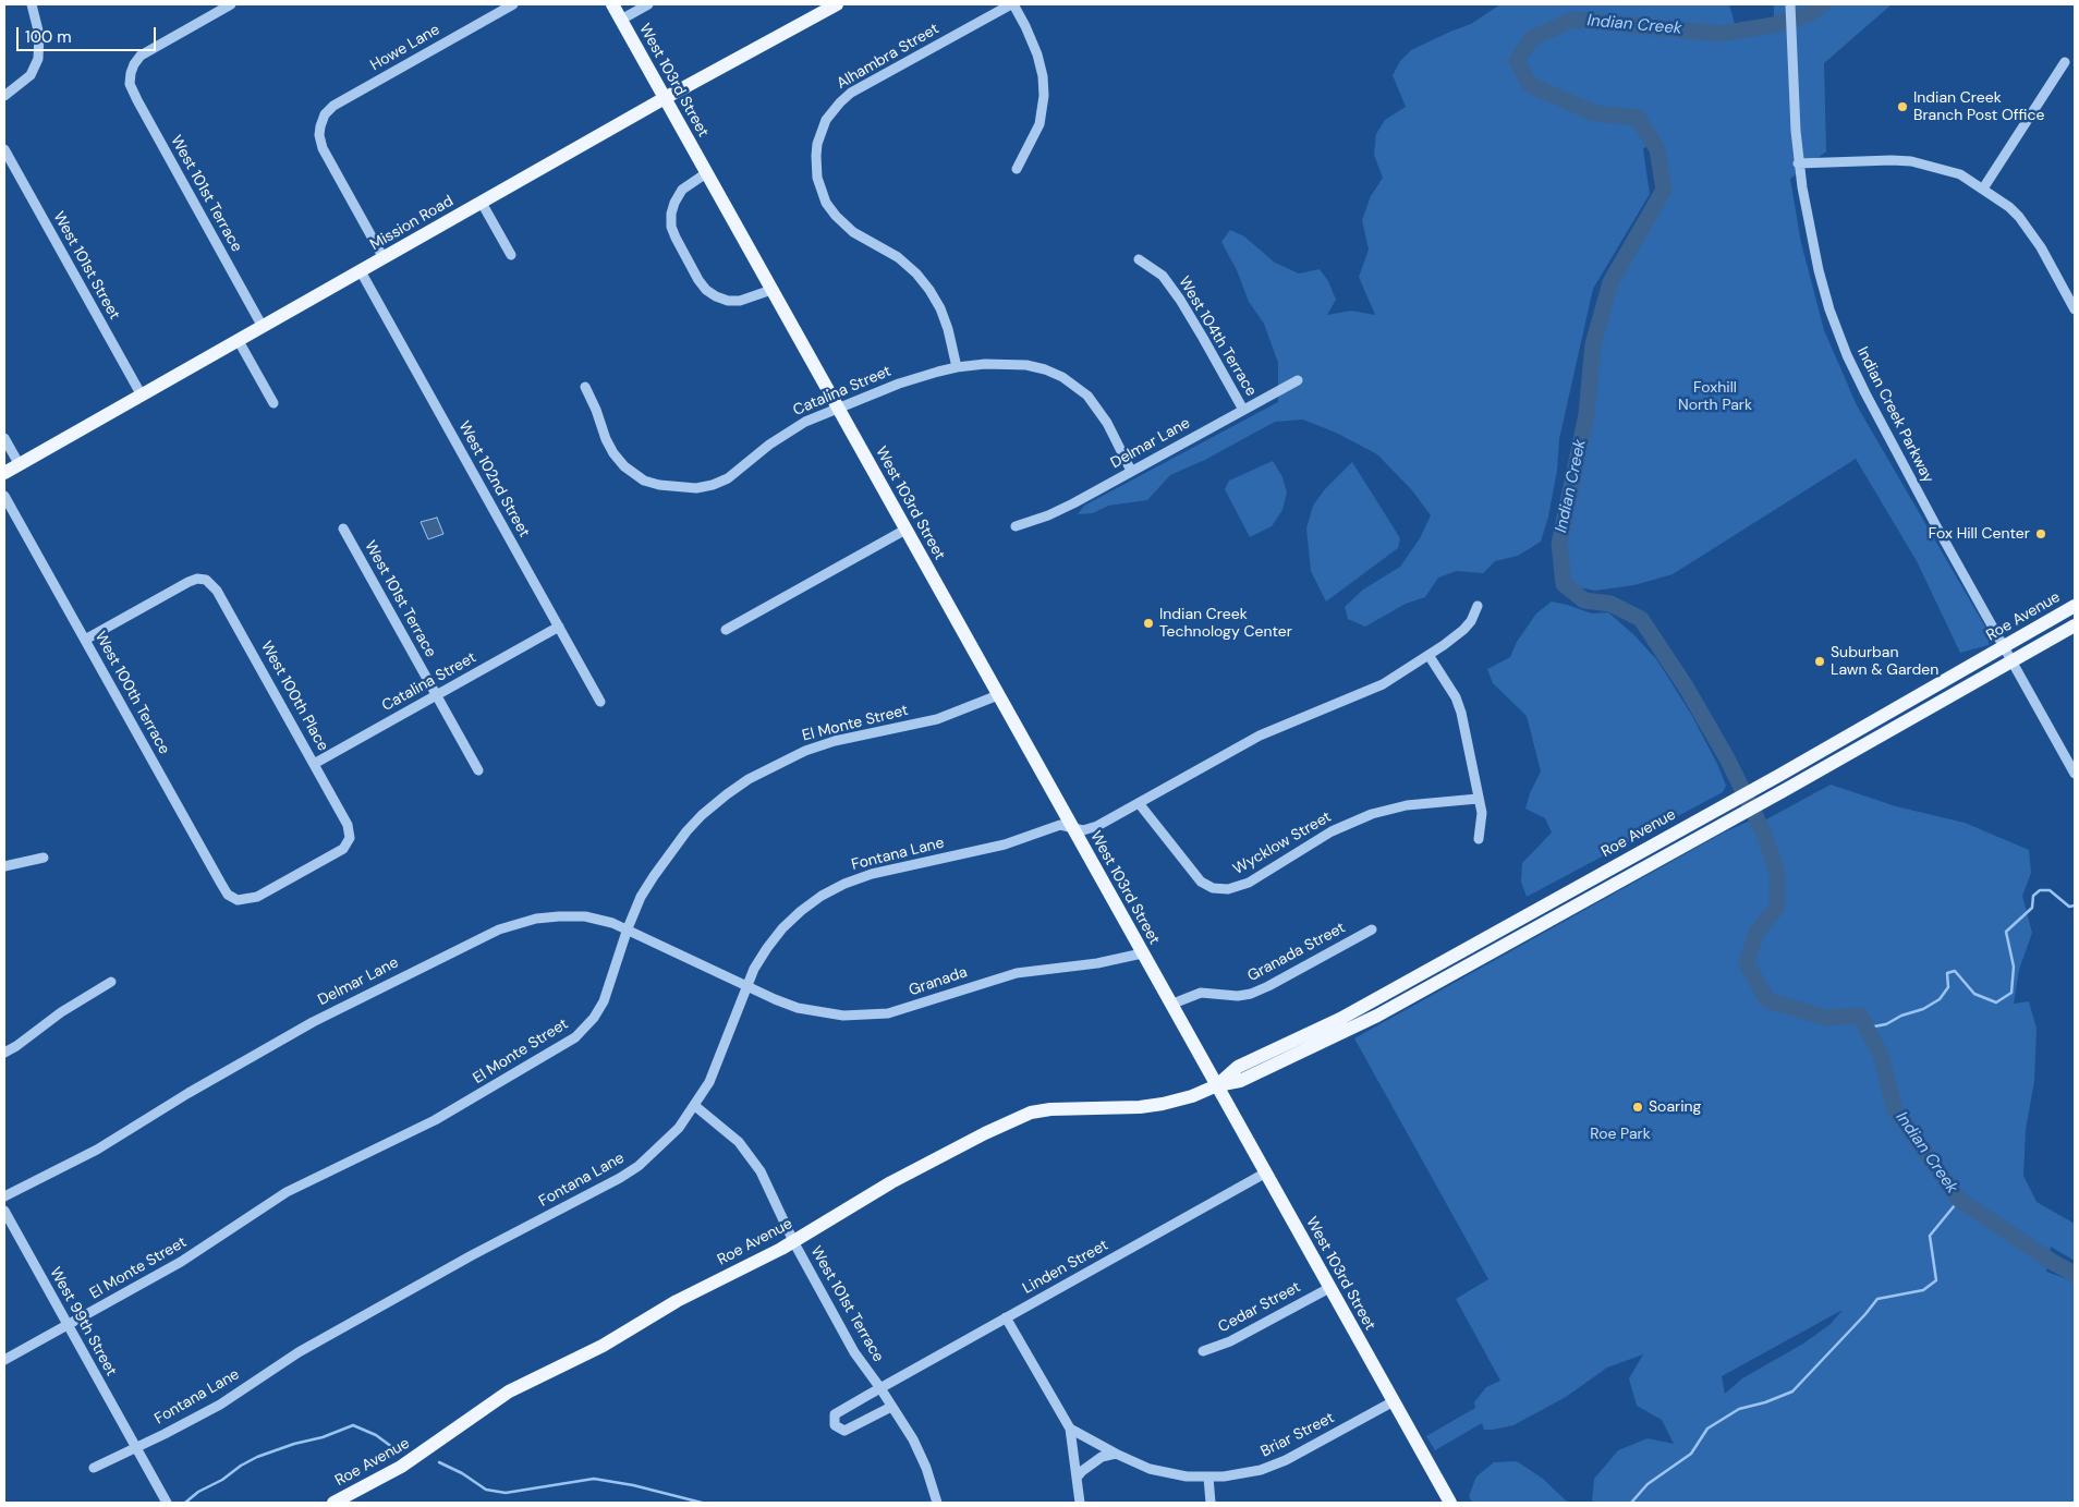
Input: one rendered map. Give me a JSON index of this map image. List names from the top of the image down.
{
  "streets": {
    "main road": ["West 103rd Street", "Mission Road", "Roe Avenue"],
    "street": [
      "Howe Lane",
      "Alhambra Street",
      "West 101st Terrace",
      "West 101st Street",
      "West 104th Terrace",
      "Catalina Street",
      "Indian Creek Parkway",
      "Delmar Lane",
      "West 102nd Street",
      "West 100th Terrace",
      "West 100th Place",
      "El Monte Street",
      "Wycklow Street",
      "Fontana Lane",
      "Granada Street",
      "Granada",
      "Linden Street",
      "Cedar Street",
      "West 99th Street",
      "Briar Street"
    ]
  },
  "crossings": [
    ["Howe Lane", "Mission Road"],
    ["Alhambra Street", "Catalina Street"],
    ["West 103rd Street", "Mission Road"],
    ["West 103rd Street", "Catalina Street"],
    ["West 103rd Street", "Roe Avenue"],
    ["West 103rd Street", "El Monte Street"],
    ["West 103rd Street", "Fontana Lane"],
    ["West 103rd Street", "Granada Street"],
    ["West 103rd Street", "Granada"],
    ["West 103rd Street", "Linden Street"],
    ["West 103rd Street", "Cedar Street"],
    ["West 103rd Street", "Briar Street"],
    ["West 101st Terrace", "Mission Road"],
    ["West 101st Terrace", "Catalina Street"],
    ["West 101st Terrace", "Roe Avenue"],
    ["West 101st Terrace", "Fontana Lane"],
    ["West 101st Terrace", "Linden Street"],
    ["Mission Road", "West 101st Street"],
    ["Mission Road", "West 102nd Street"],
    ["West 104th Terrace", "Delmar Lane"],
    ["Catalina Street", "Delmar Lane"],
    ["Catalina Street", "West 102nd Street"],
    ["Catalina Street", "West 100th Place"],
    ["Indian Creek Parkway", "Roe Avenue"],
    ["Delmar Lane", "El Monte Street"],
    ["Delmar Lane", "Fontana Lane"],
    ["Delmar Lane", "Granada"],
    ["West 100th Terrace", "West 100th Place"],
    ["El Monte Street", "West 99th Street"],
    ["Fontana Lane", "Granada"],
    ["Fontana Lane", "West 99th Street"]
  ],
  "water": ["Indian Creek"],
  "parks": ["Foxhill North Park", "Roe Park"],
  "places": [
    "Indian Creek Branch Post Office",
    "Fox Hill Center",
    "Indian Creek Technology Center",
    "Suburban Lawn & Garden",
    "Soaring"
  ],
  "scale_bar": "100 m"
}
